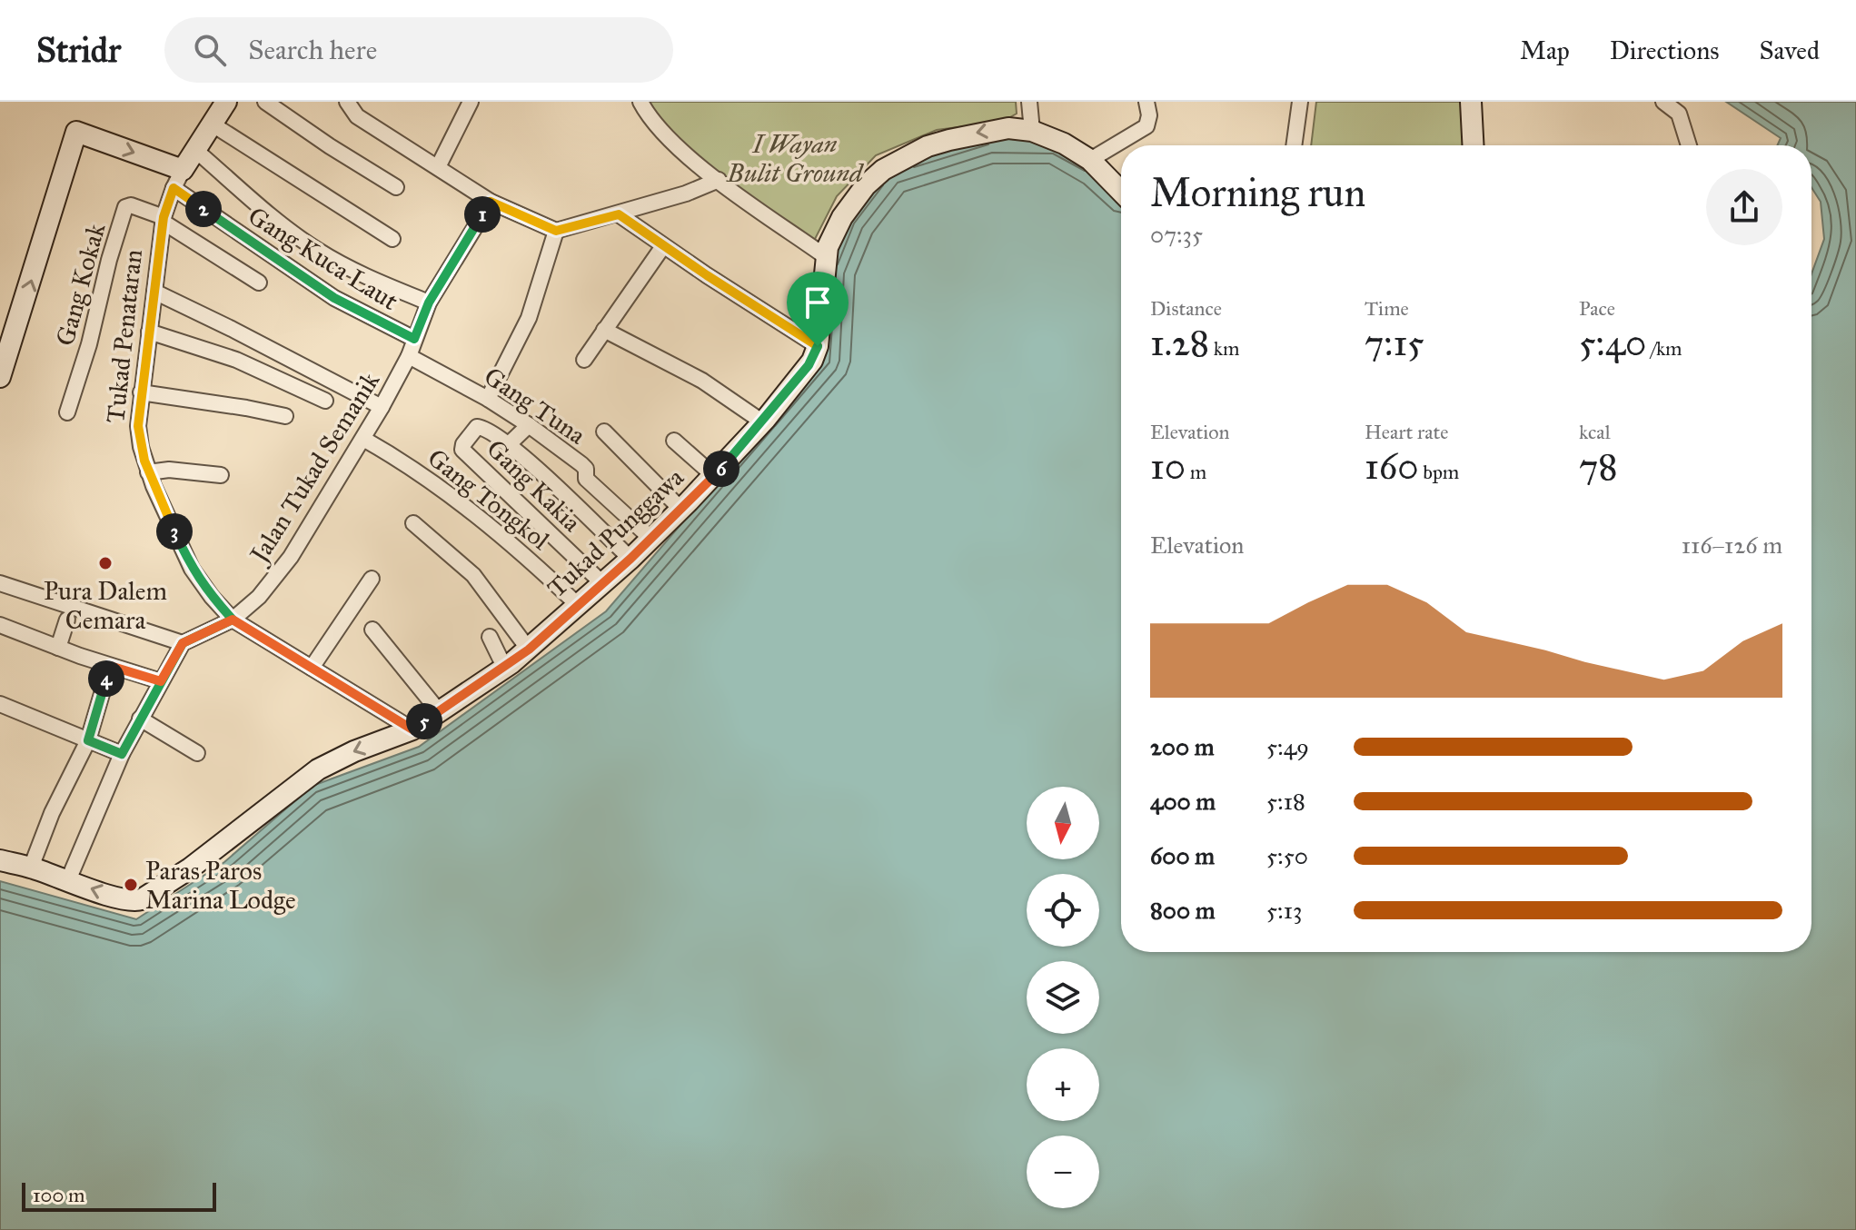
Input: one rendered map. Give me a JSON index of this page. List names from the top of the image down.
{
  "streets": {
    "street": [
      "Gang Kuca Laut",
      "Gang Kokak",
      "Tukad Penataran",
      "Gang Tuna",
      "Jalan Tukad Semanik",
      "Gang Kakia",
      "Gang Tongkol",
      "Tukad Punggawa"
    ]
  },
  "crossings": [
    ["Gang Kuca Laut", "Tukad Penataran"],
    ["Gang Kuca Laut", "Jalan Tukad Semanik"],
    ["Gang Kokak", "Tukad Penataran"],
    ["Tukad Penataran", "Jalan Tukad Semanik"],
    ["Tukad Penataran", "Tukad Punggawa"],
    ["Gang Tuna", "Jalan Tukad Semanik"],
    ["Gang Tuna", "Tukad Punggawa"],
    ["Jalan Tukad Semanik", "Gang Tongkol"],
    ["Gang Kakia", "Tukad Punggawa"],
    ["Gang Tongkol", "Tukad Punggawa"]
  ],
  "one_way": ["Tukad Punggawa"],
  "parks": ["I Wayan Bulit Ground"],
  "places": ["Pura Dalem Cemara", "Paras Paros Marina Lodge"],
  "scale_bar": "100 m",
  "north": "bottom",
  "page": {
    "header": "Stridr",
    "search": "Search here",
    "nav": ["Map", "Directions", "Saved"],
    "heading": ["Morning run", "07:35"],
    "pins": [
      "2",
      "1",
      "6",
      "3",
      "4",
      "5"
    ],
    "stats": [
      ["Distance", "1.28 km"],
      ["Time", "7:15"],
      ["Pace", "5:40 /km"],
      ["Elevation", "10 m"],
      ["Heart rate", "160 bpm"],
      ["kcal", "78"]
    ],
    "chart": ["Elevation", "116–126 m"],
    "list": [
      {
        "name": "200 m",
        "note": "5:49"
      },
      {
        "name": "400 m",
        "note": "5:18"
      },
      {
        "name": "600 m",
        "note": "5:50"
      },
      {
        "name": "800 m",
        "note": "5:13"
      }
    ],
    "map_buttons": ["+", "−"],
    "scale": "100 m"
  }
}
